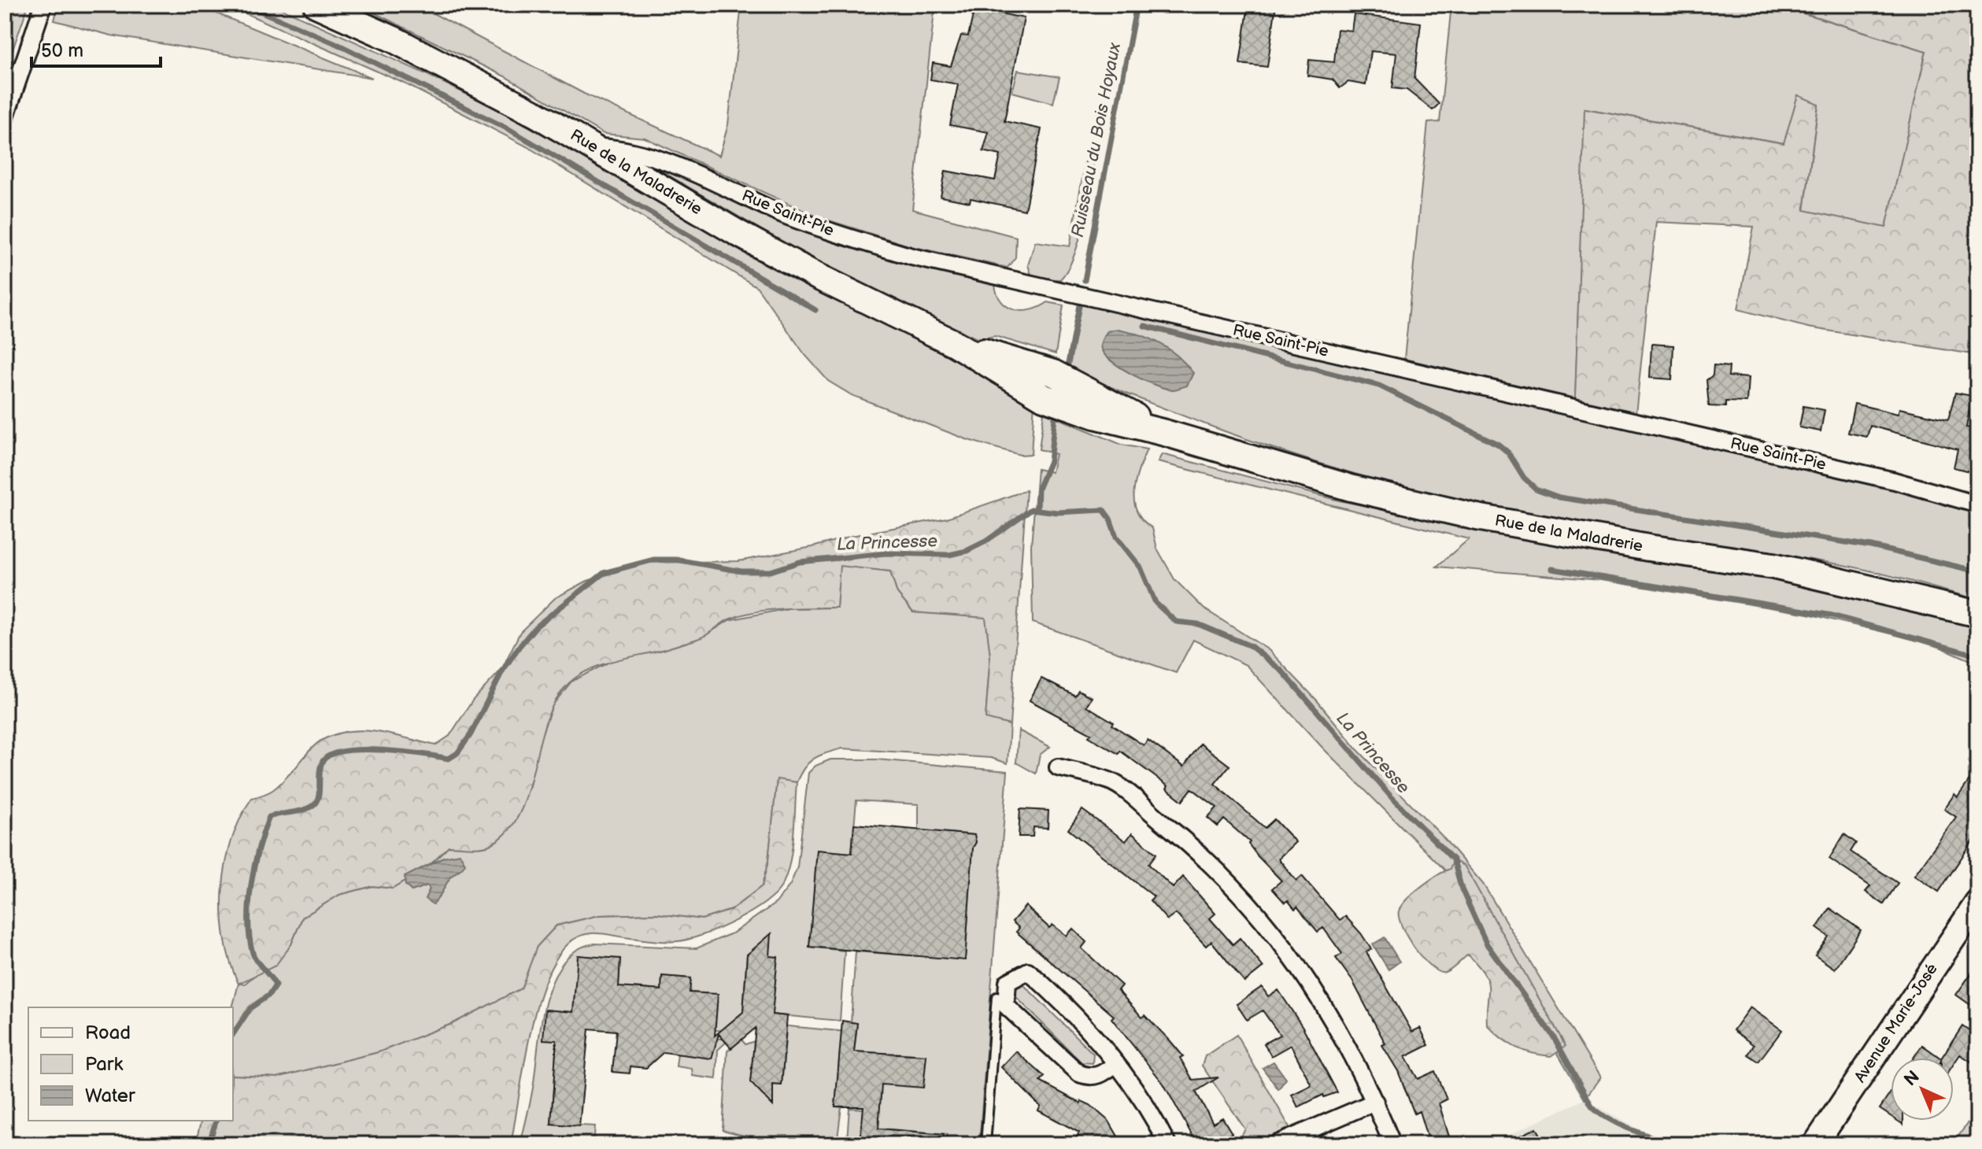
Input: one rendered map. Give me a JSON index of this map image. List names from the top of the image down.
{
  "streets": {
    "main road": ["Rue de la Maladrerie"],
    "street": ["Rue Saint-Pie", "Avenue Marie-José"]
  },
  "crossings": [
    ["Rue de la Maladrerie", "Rue Saint-Pie"]
  ],
  "water": ["Ruisseau du Bois Hoyaux", "La Princesse"],
  "legend": ["Road", "Park", "Water"],
  "scale_bar": "50 m",
  "north": "top left"
}
